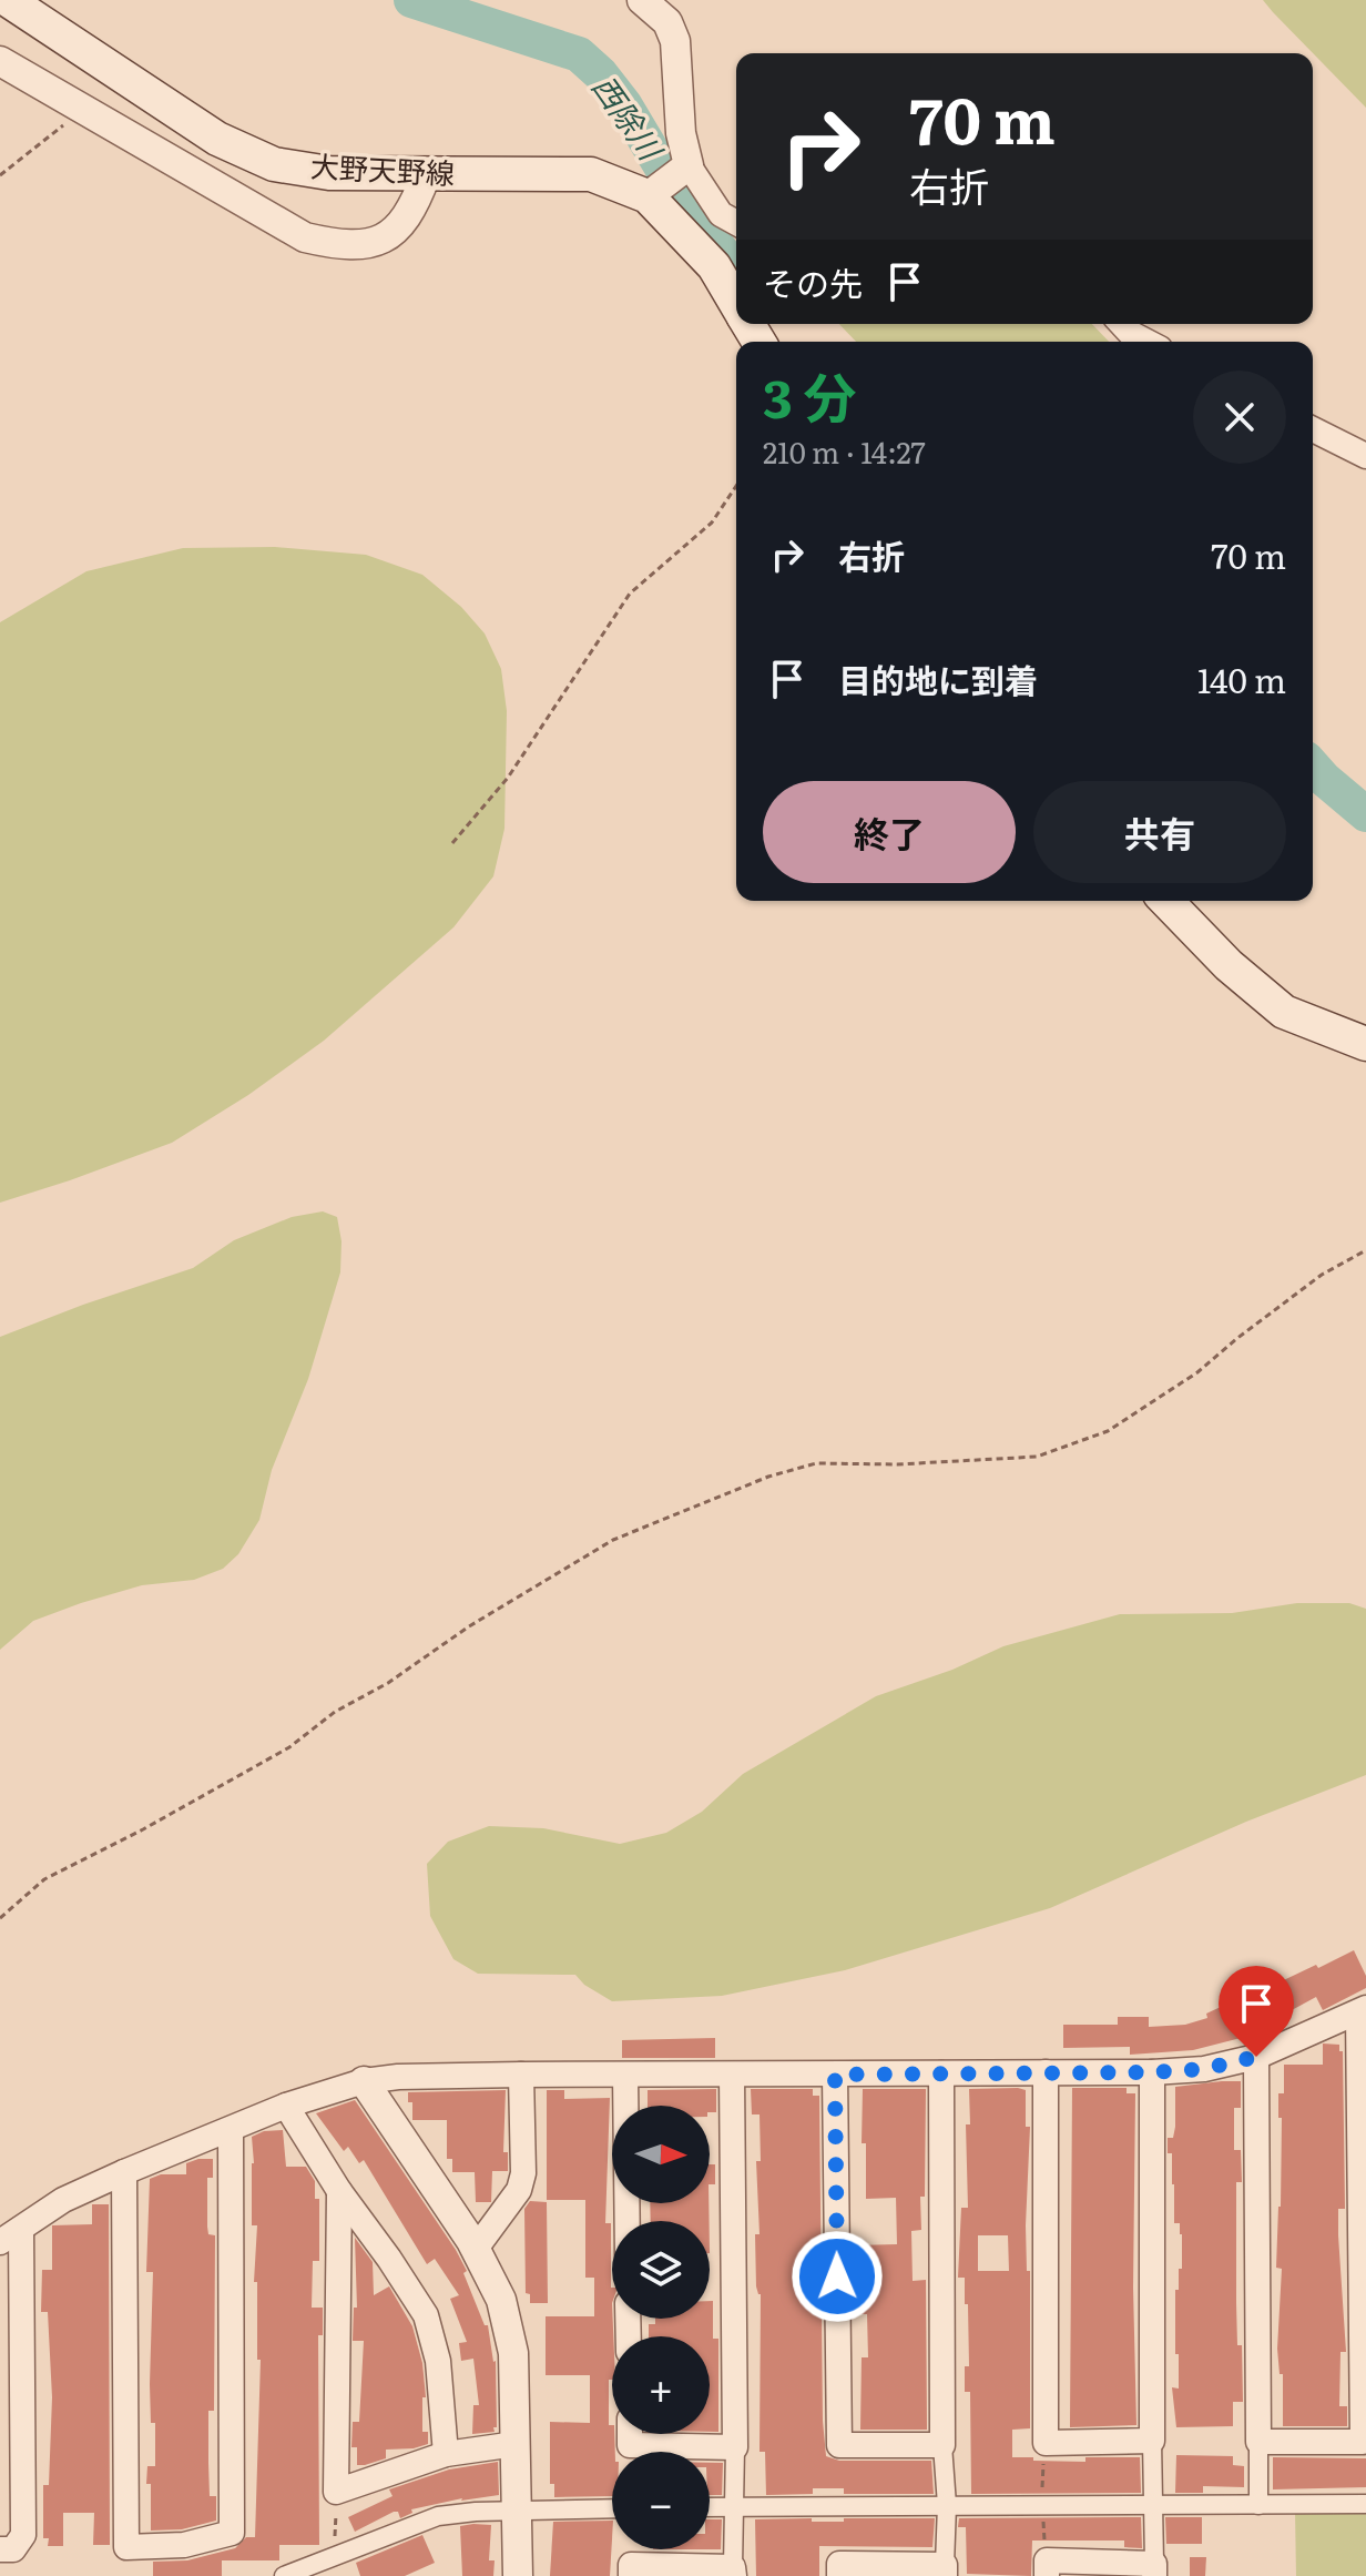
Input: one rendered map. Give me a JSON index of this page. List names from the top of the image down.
{
  "streets": {
    "main road": ["大野天野線"]
  },
  "water": ["西除川"],
  "north": "right",
  "page": {
    "turn": ["70 m", "右折"],
    "then": "その先",
    "heading": ["3 分", "210 m · 14:27"],
    "list": [
      {
        "name": "右折",
        "value": "70 m"
      },
      {
        "name": "目的地に到着",
        "value": "140 m"
      }
    ],
    "buttons": ["終了", "共有"],
    "map_buttons": ["+", "−"]
  }
}
